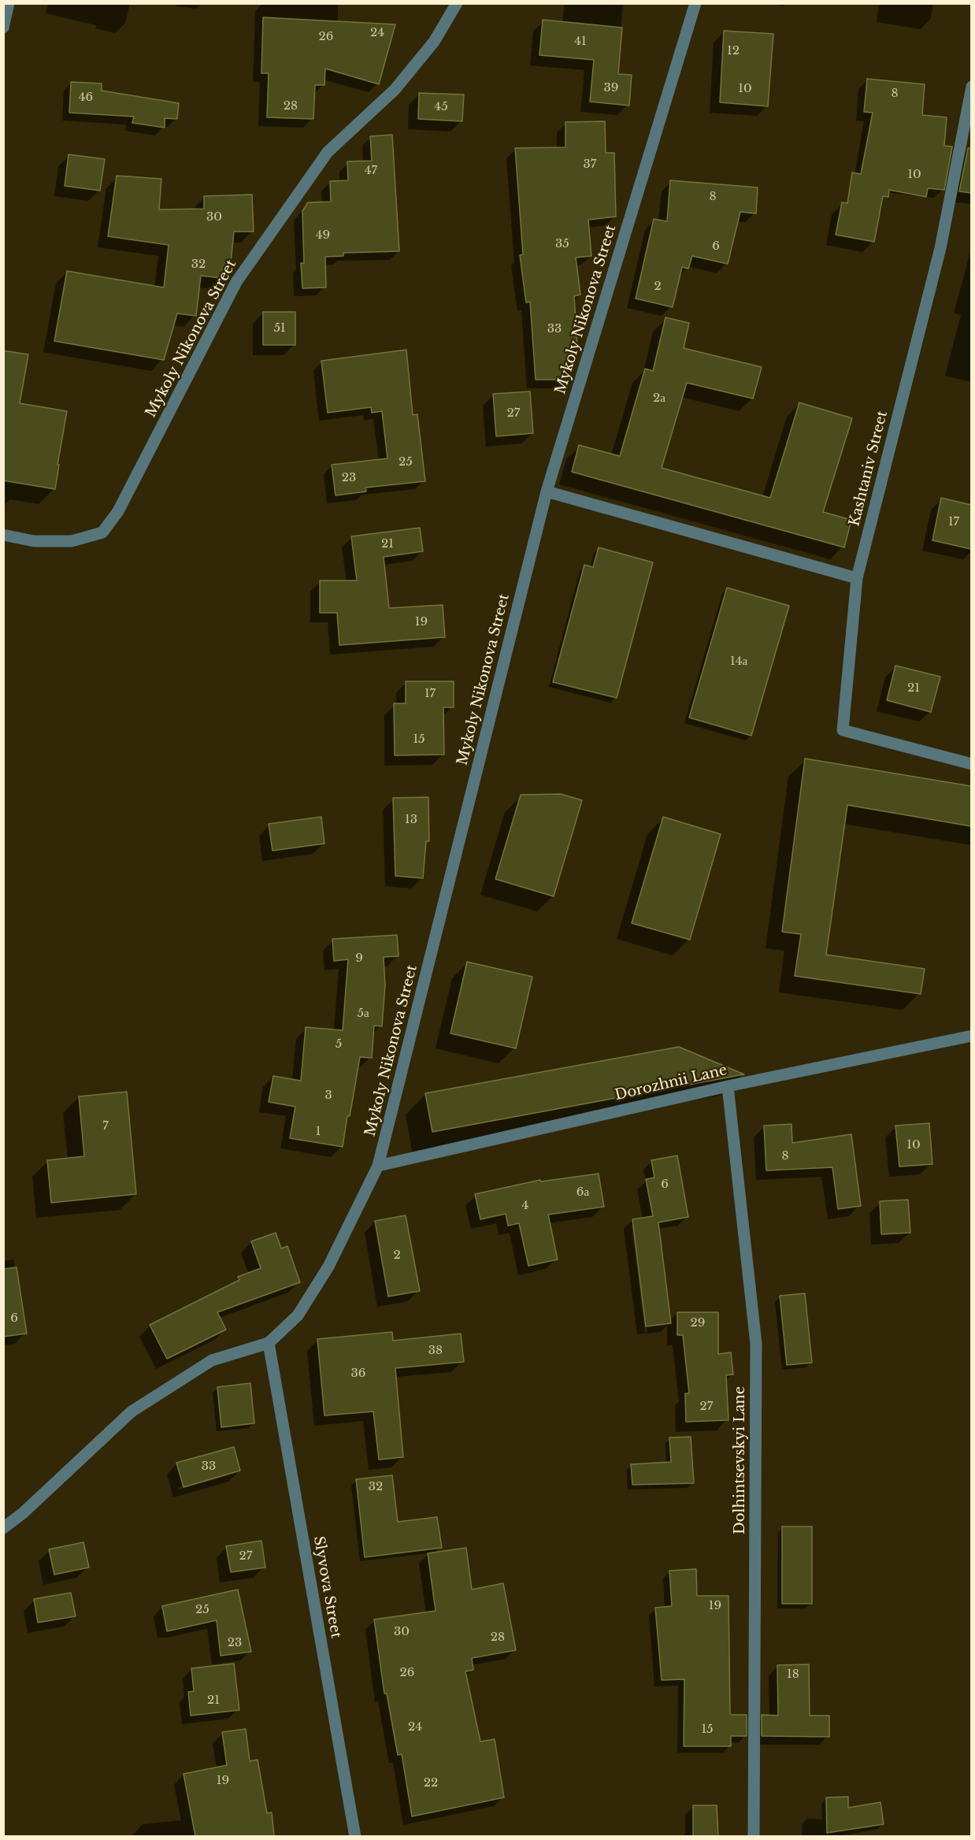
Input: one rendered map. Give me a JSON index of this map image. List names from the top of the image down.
{
  "streets": {
    "street": [
      "Mykoly Nikonova Street",
      "Kashtaniv Street",
      "Dorozhnii Lane",
      "Dolhintsevskyi Lane",
      "Slyvova Street"
    ]
  },
  "crossings": [
    ["Mykoly Nikonova Street", "Dorozhnii Lane"],
    ["Mykoly Nikonova Street", "Slyvova Street"],
    ["Dorozhnii Lane", "Dolhintsevskyi Lane"]
  ],
  "house_numbers": [
    "24",
    "26",
    "41",
    "12",
    "39",
    "10",
    "8",
    "46",
    "28",
    "45",
    "37",
    "47",
    "10",
    "8",
    "30",
    "49",
    "35",
    "6",
    "32",
    "2",
    "51",
    "33",
    "2а",
    "27",
    "25",
    "23",
    "17",
    "21",
    "19",
    "14а",
    "21",
    "17",
    "15",
    "13",
    "9",
    "5а",
    "5",
    "3",
    "7",
    "1",
    "10",
    "8",
    "6",
    "6а",
    "4",
    "2",
    "6",
    "29",
    "38",
    "36",
    "27",
    "33",
    "32",
    "27",
    "19",
    "25",
    "30",
    "28",
    "23",
    "26",
    "18",
    "21",
    "24",
    "15",
    "19",
    "22"
  ]
}
